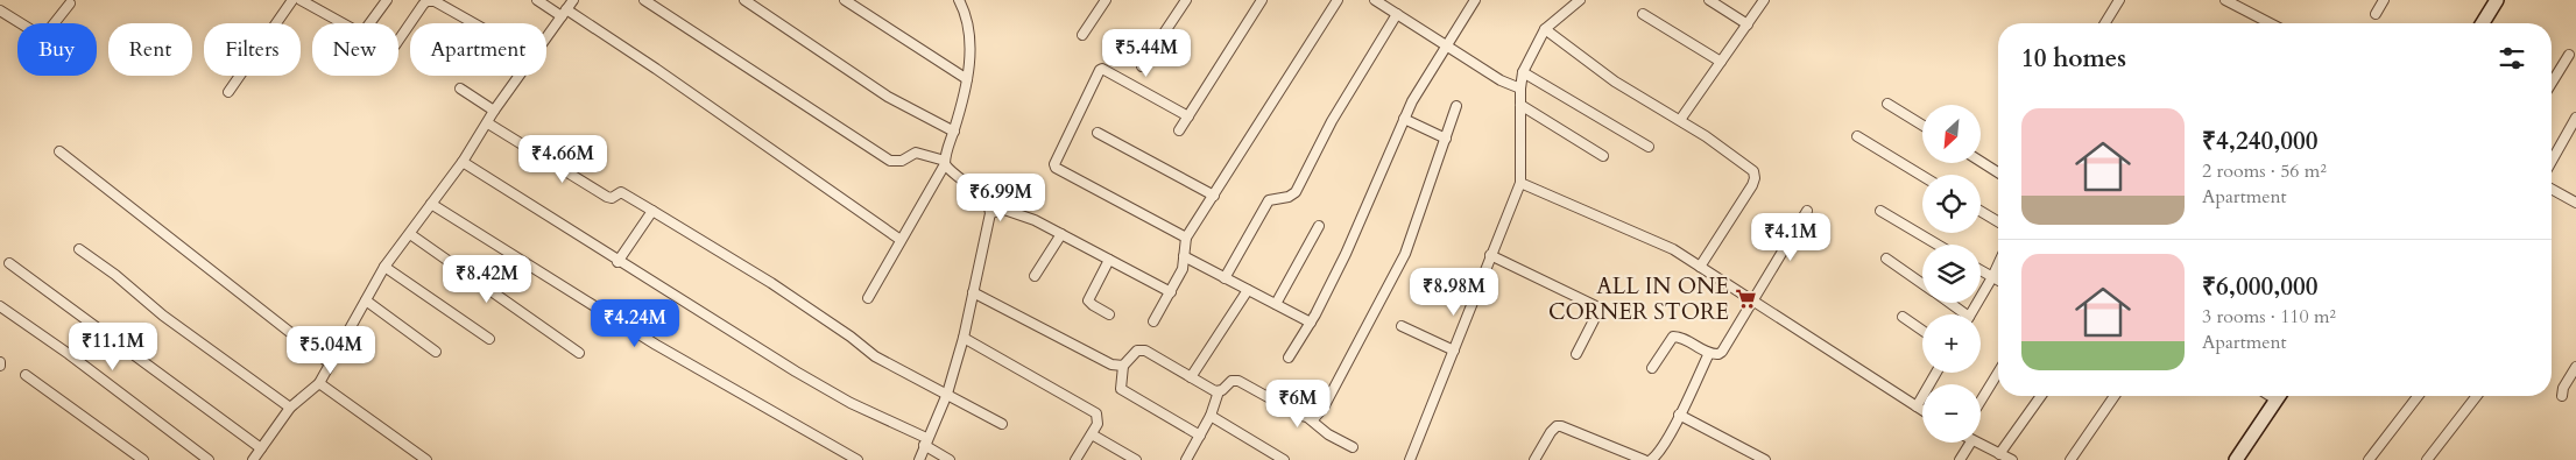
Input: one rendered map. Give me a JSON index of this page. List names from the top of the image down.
{
  "places": {
    "supermarket": ["ALL IN ONE CORNER STORE"]
  },
  "north": "bottom left",
  "page": {
    "chip": [
      "Buy",
      "Rent",
      "Filters",
      "New",
      "Apartment"
    ],
    "heading": "10 homes",
    "price": [
      "₹5.44M",
      "₹4.66M",
      "₹6.99M",
      "₹4.1M",
      "₹8.42M",
      "₹8.98M",
      "₹4.24M",
      "₹11.1M",
      "₹5.04M",
      "₹6M"
    ],
    "list": [
      {
        "name": "₹4,240,000",
        "note": "2 rooms · 56 m² · Apartment"
      },
      {
        "name": "₹6,000,000",
        "note": "3 rooms · 110 m² · Apartment"
      }
    ],
    "map_buttons": ["+", "−"]
  }
}
